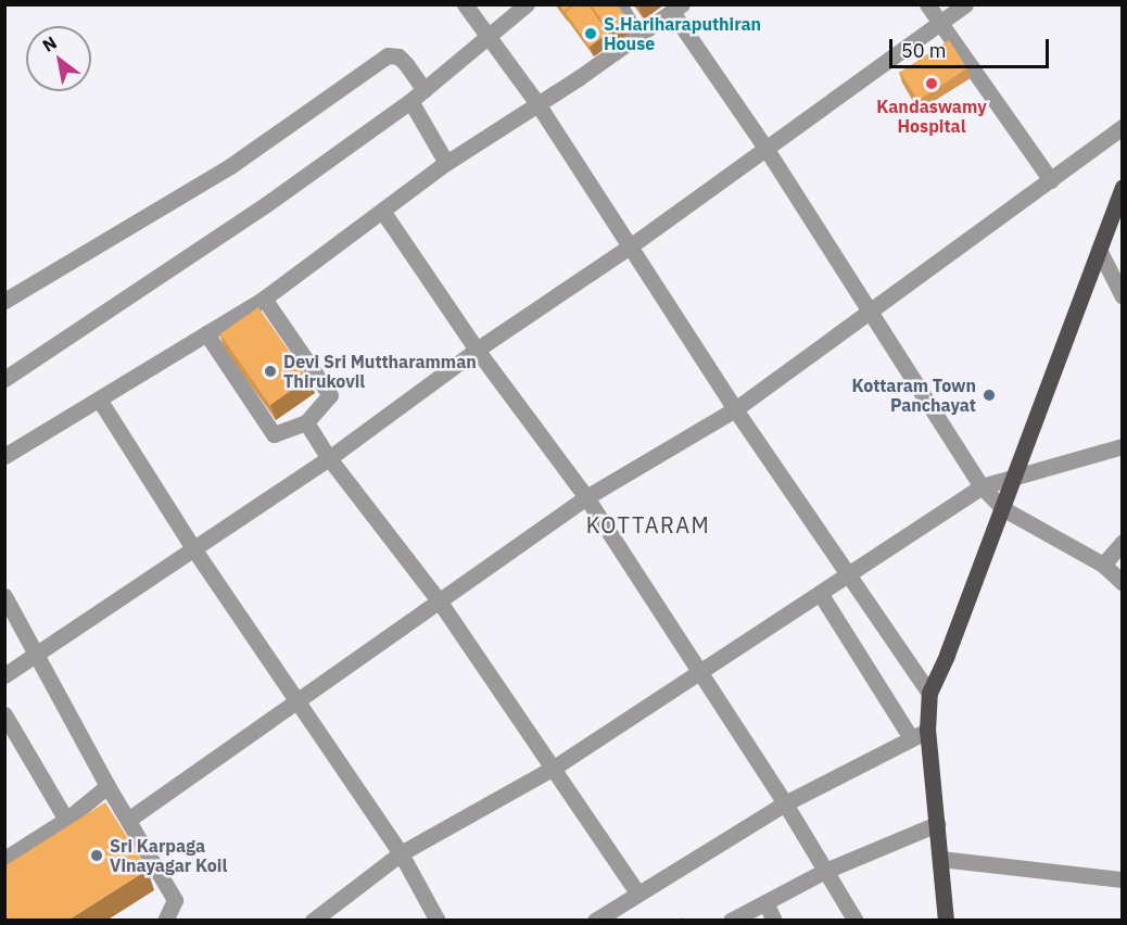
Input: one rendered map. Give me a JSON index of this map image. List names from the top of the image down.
{
  "districts": ["KOTTARAM"],
  "places": [
    "S.Hariharaputhiran House",
    "Kandaswamy Hospital",
    "Devi Sri Muttharamman Thirukovil",
    "Kottaram Town Panchayat",
    "Sri Karpaga Vinayagar Koil"
  ],
  "scale_bar": "50 m",
  "north": "top left"
}
